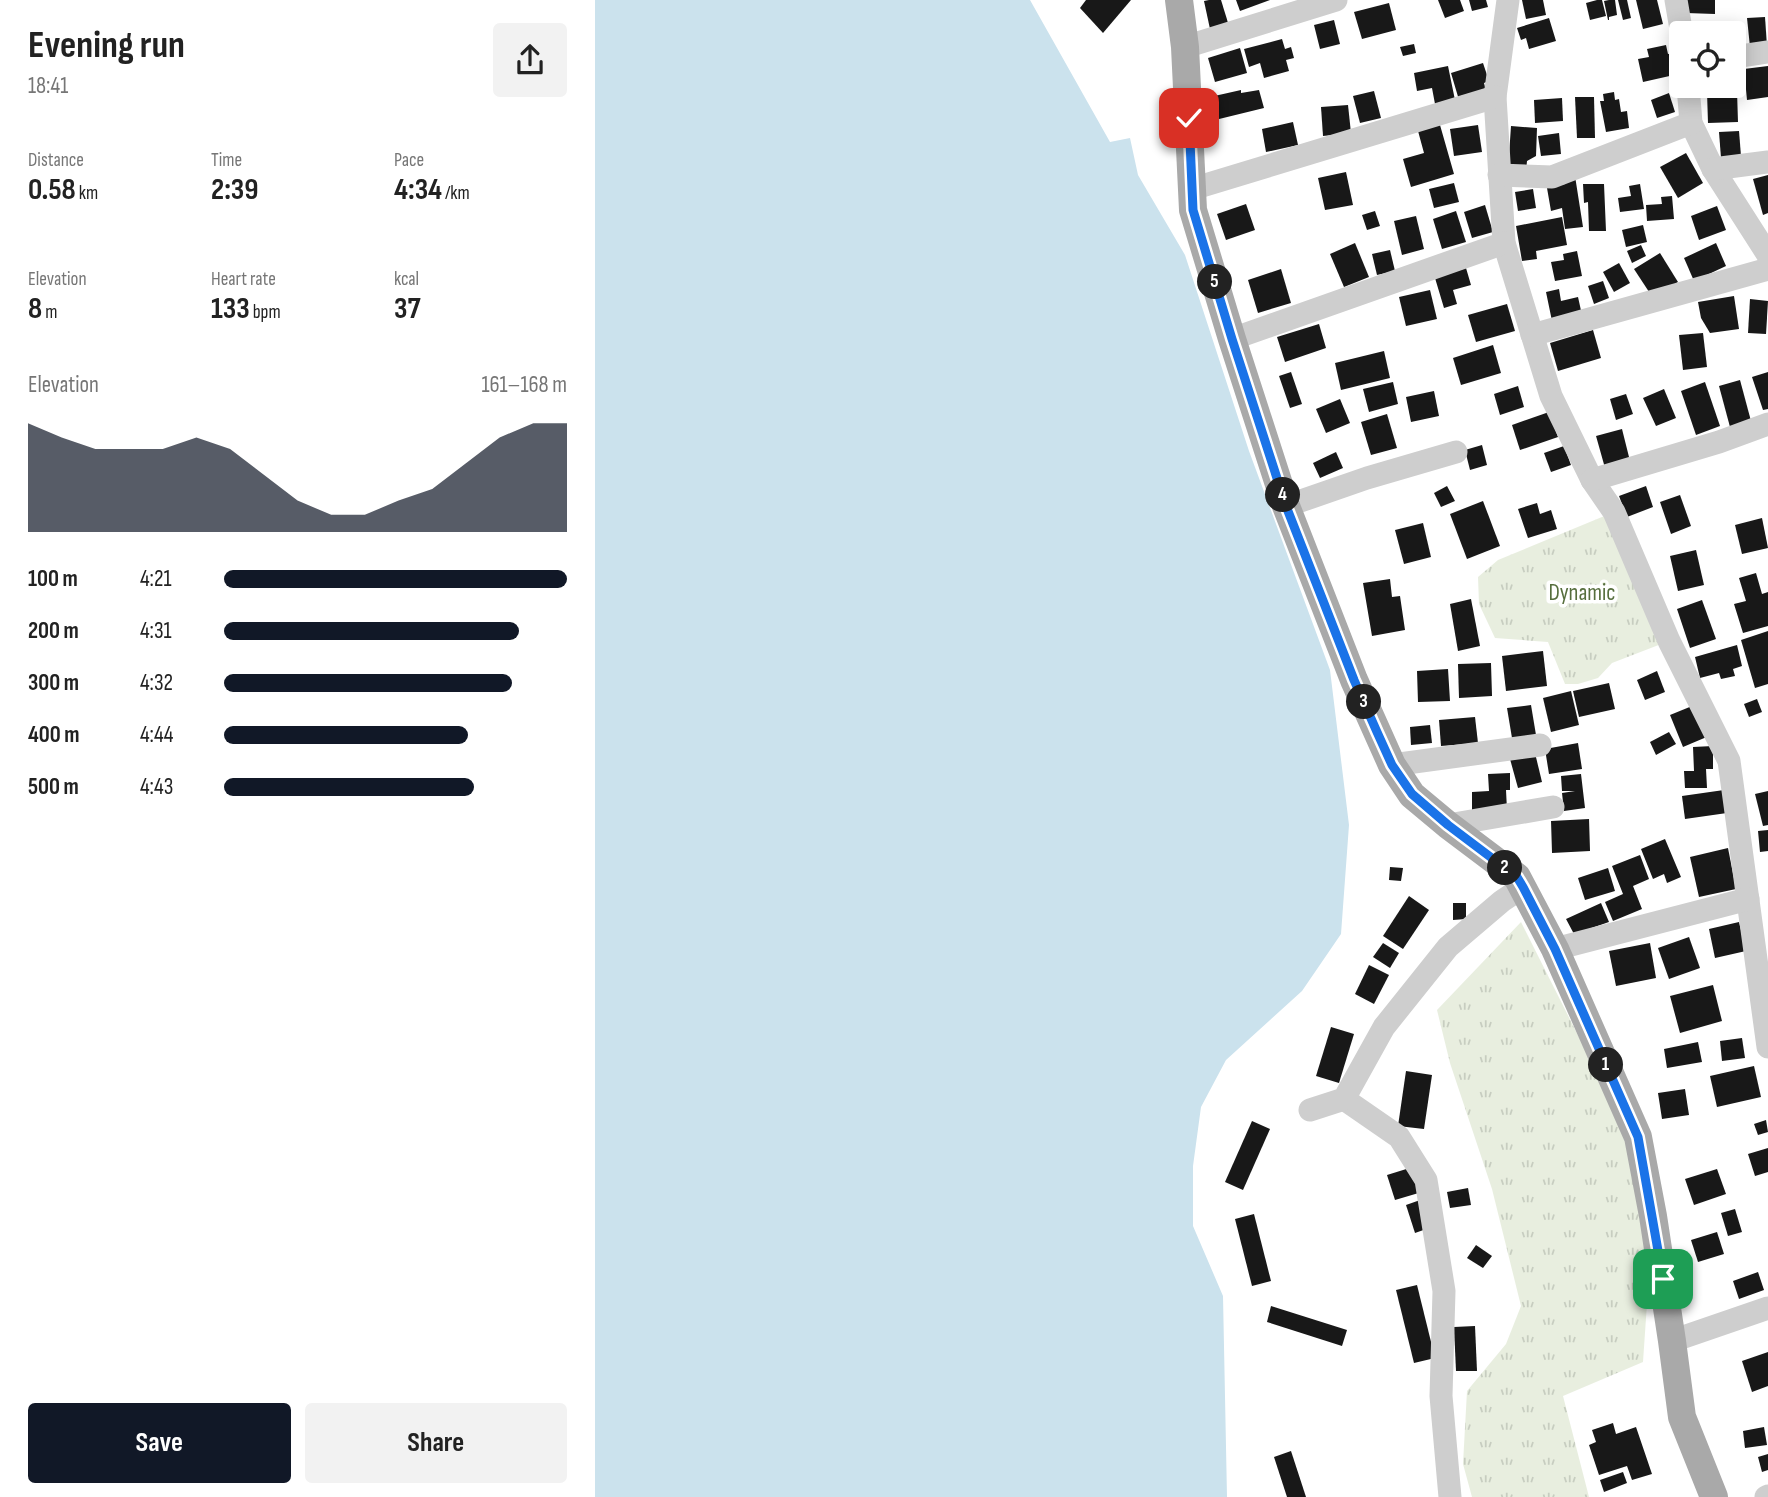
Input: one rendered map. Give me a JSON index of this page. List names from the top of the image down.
{
  "parks": ["Dynamic"],
  "page": {
    "heading": ["Evening run", "18:41"],
    "stats": [
      ["Distance", "0.58 km"],
      ["Time", "2:39"],
      ["Pace", "4:34 /km"],
      ["Elevation", "8 m"],
      ["Heart rate", "133 bpm"],
      ["kcal", "37"]
    ],
    "pins": [
      "5",
      "4",
      "3",
      "2",
      "1"
    ],
    "chart": ["Elevation", "161–168 m"],
    "list": [
      {
        "name": "100 m",
        "note": "4:21"
      },
      {
        "name": "200 m",
        "note": "4:31"
      },
      {
        "name": "300 m",
        "note": "4:32"
      },
      {
        "name": "400 m",
        "note": "4:44"
      },
      {
        "name": "500 m",
        "note": "4:43"
      }
    ],
    "buttons": ["Save", "Share"]
  }
}
